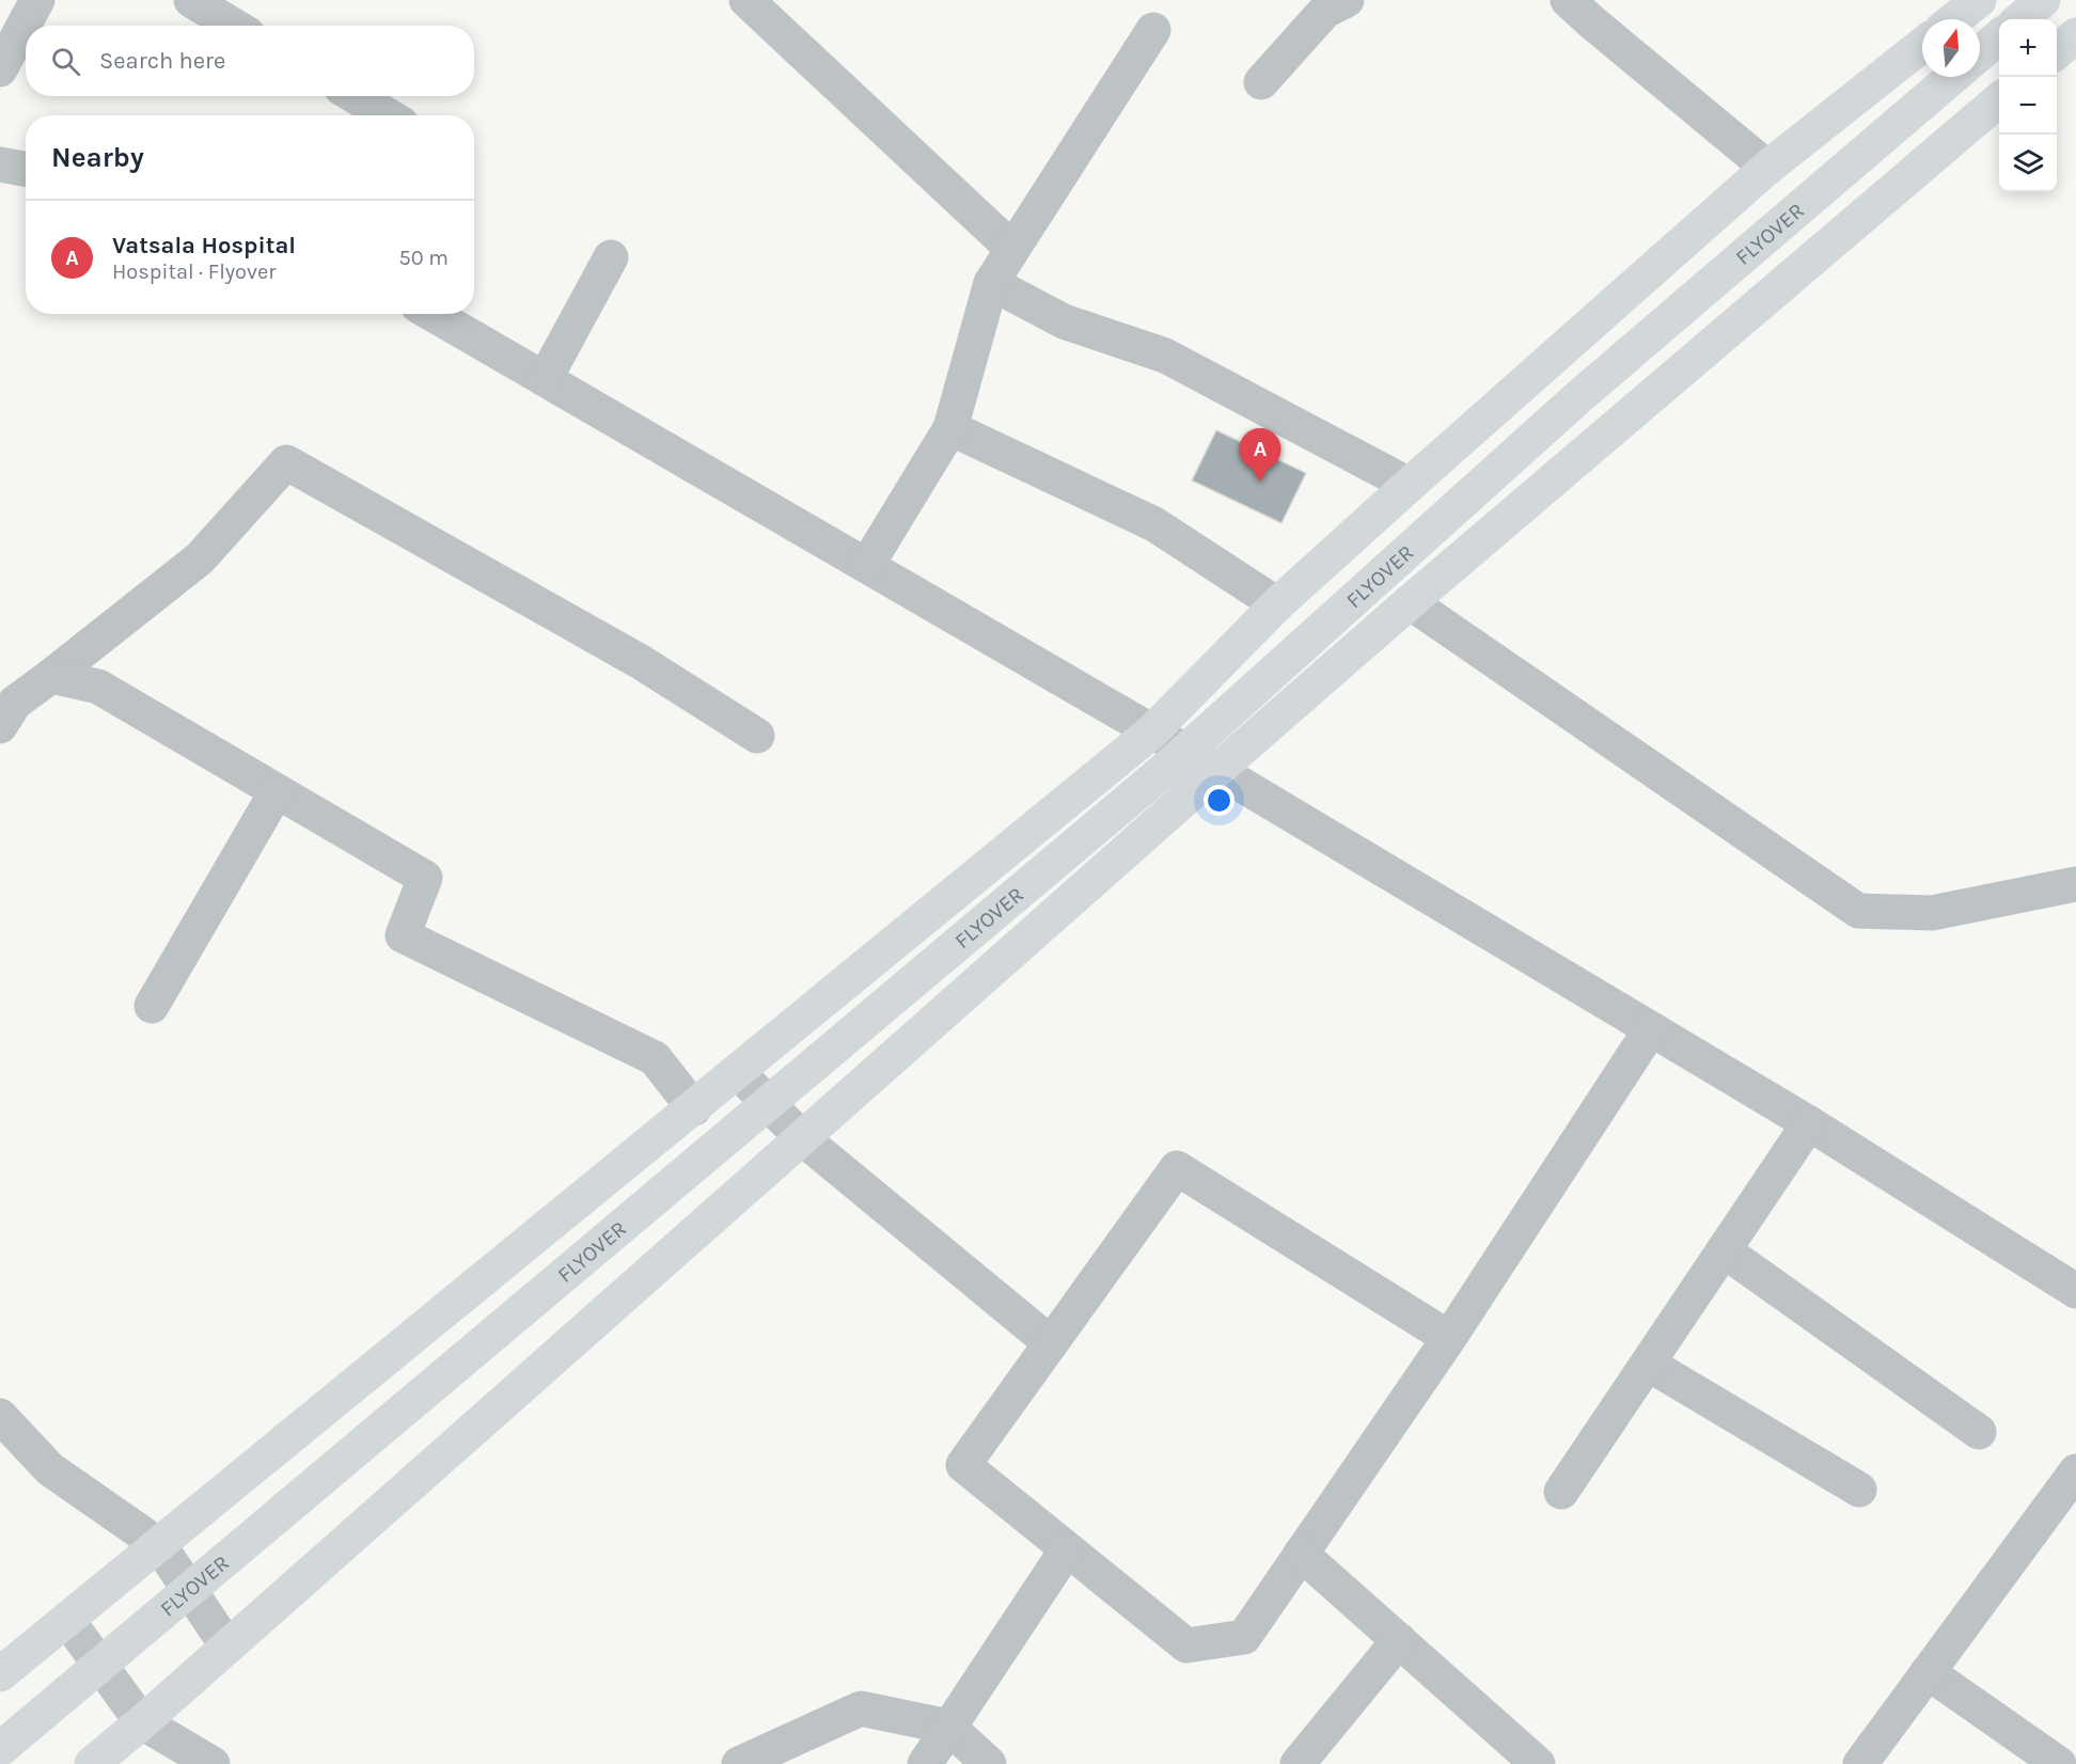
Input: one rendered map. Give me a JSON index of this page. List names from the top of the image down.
{
  "streets": {
    "main road": ["FLYOVER"]
  },
  "north": "top",
  "page": {
    "map_buttons": ["+", "−"],
    "search": "Search here",
    "heading": "Nearby",
    "list": [
      {
        "mark": "A",
        "name": "Vatsala Hospital",
        "note": "Hospital · Flyover",
        "value": "50 m"
      }
    ],
    "pins": "A"
  }
}
